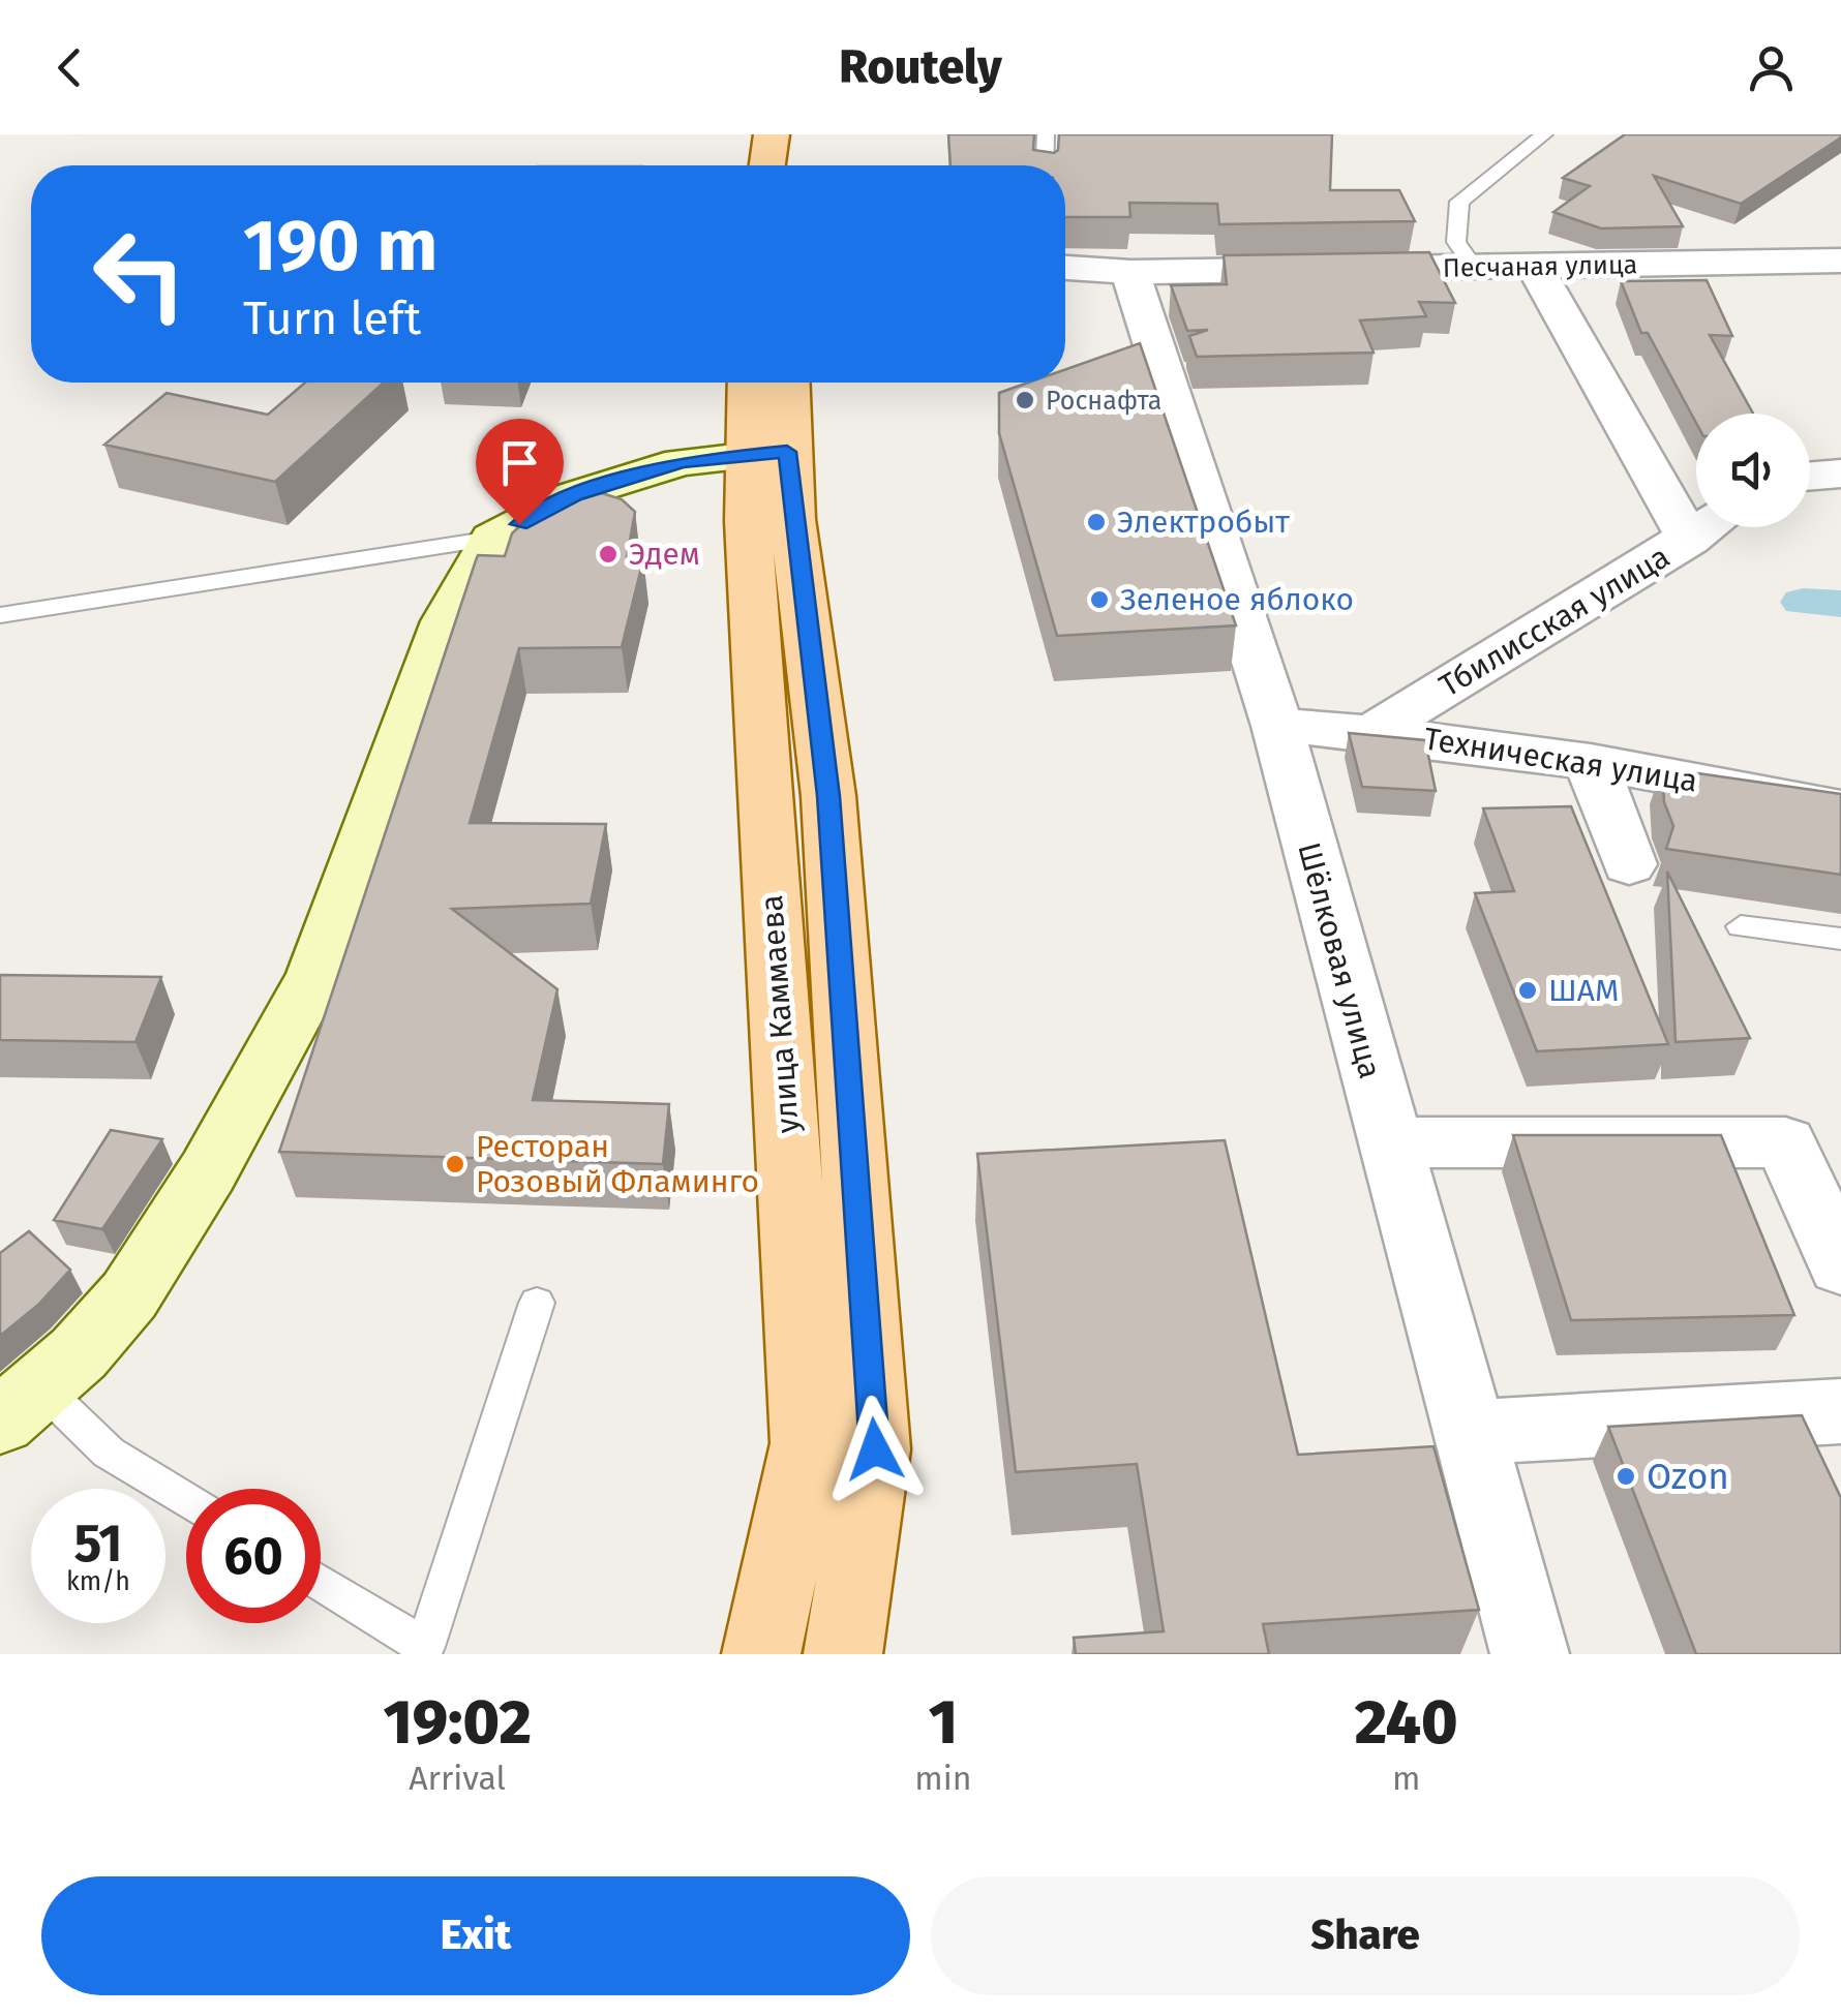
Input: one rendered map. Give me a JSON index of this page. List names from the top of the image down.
{
  "streets": {
    "main road": ["улица Каммаева"],
    "street": [
      "Песчаная улица",
      "Тбилисская улица",
      "Техническая улица",
      "Шёлковая улица"
    ]
  },
  "crossings": [
    ["Песчаная улица", "Шёлковая улица"],
    ["Тбилисская улица", "Техническая улица"],
    ["Техническая улица", "Шёлковая улица"]
  ],
  "places": [
    "Роснафта",
    "Электробыт",
    "Эдем",
    "Зеленое яблоко",
    "ШАМ",
    "Ресторан Розовый Фламинго",
    "Ozon"
  ],
  "page": {
    "header": "Routely",
    "turn": ["190 m", "Turn left"],
    "speed": "51 km/h",
    "limit": "60",
    "eta": [
      "19:02",
      "Arrival",
      "1",
      "min",
      "240",
      "m"
    ],
    "buttons": ["Exit", "Share"]
  }
}
